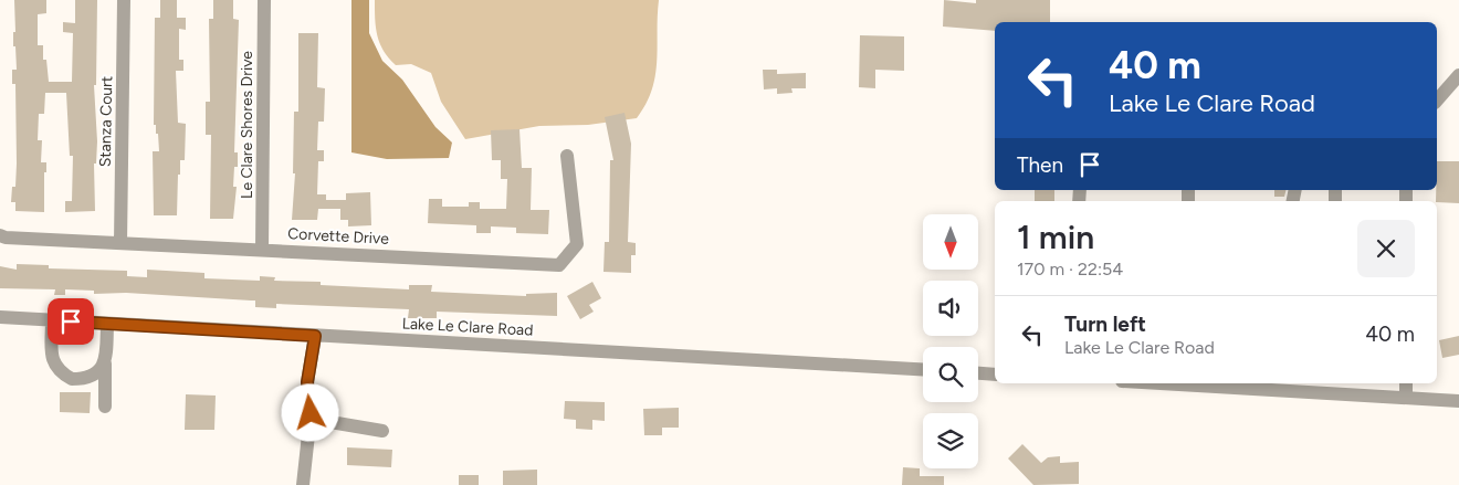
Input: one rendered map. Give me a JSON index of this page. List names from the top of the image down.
{
  "streets": {
    "street": [
      "Stanza Court",
      "Le Clare Shores Drive",
      "Corvette Drive",
      "Lake Le Clare Road"
    ]
  },
  "crossings": [
    ["Stanza Court", "Corvette Drive"],
    ["Le Clare Shores Drive", "Corvette Drive"]
  ],
  "north": "bottom",
  "page": {
    "turn": ["40 m", "Lake Le Clare Road"],
    "then": "Then",
    "heading": ["1 min", "170 m · 22:54"],
    "list": [
      {
        "name": "Turn left",
        "note": "Lake Le Clare Road",
        "value": "40 m"
      }
    ]
  }
}
